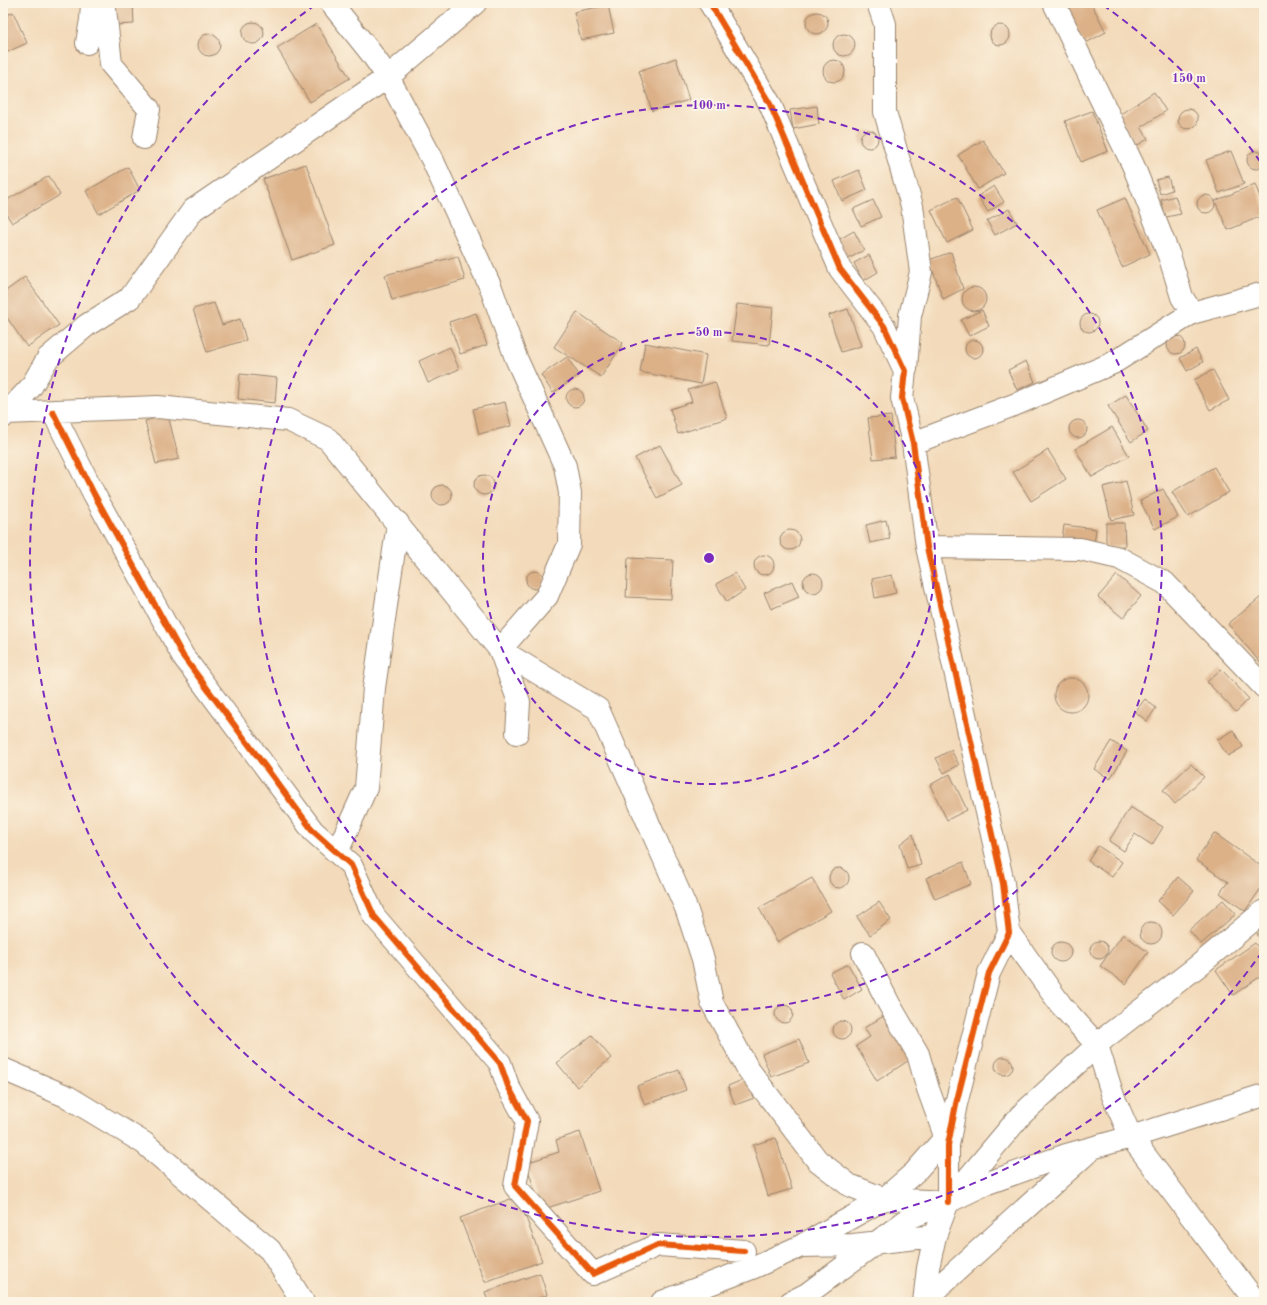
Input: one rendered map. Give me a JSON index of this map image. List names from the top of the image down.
{
  "rings": ["150 m", "100 m", "50 m"]
}
